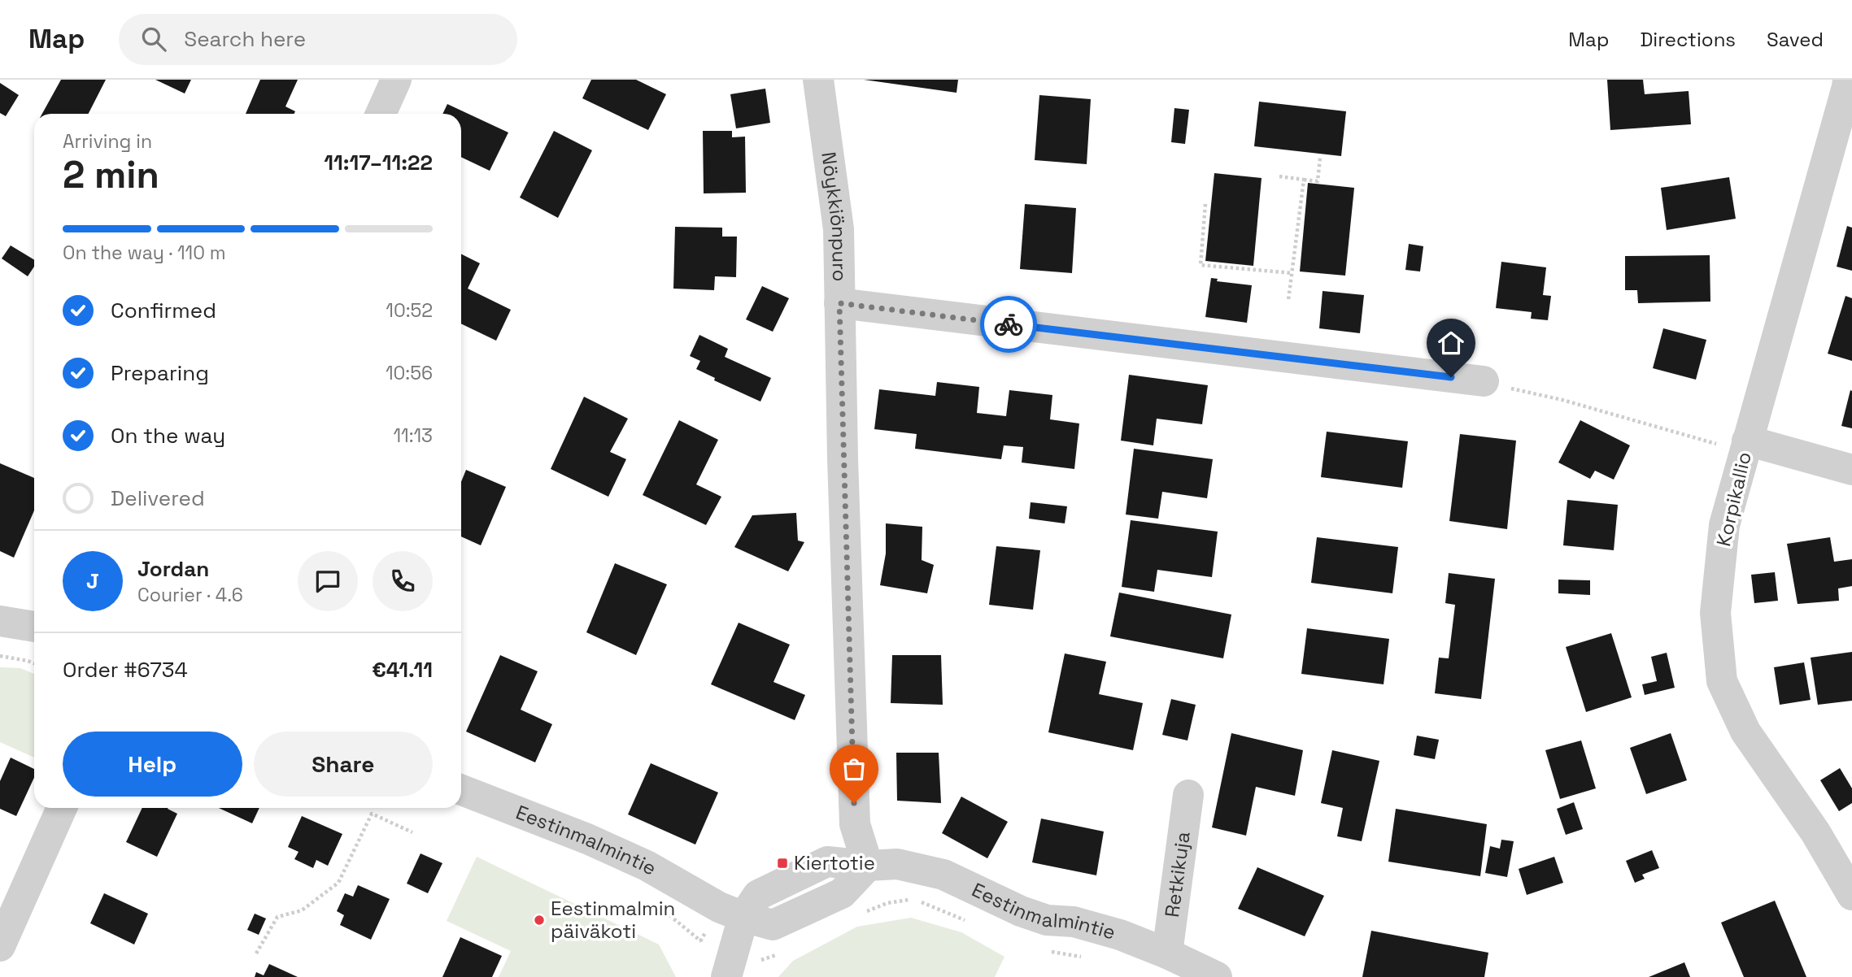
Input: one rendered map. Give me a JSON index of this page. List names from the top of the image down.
{
  "streets": {
    "street": [
      "Nöykkiönpuro",
      "Korpikallio",
      "Eestinmalmintie",
      "Retkikuja"
    ]
  },
  "crossings": [
    ["Nöykkiönpuro", "Eestinmalmintie"],
    ["Eestinmalmintie", "Retkikuja"]
  ],
  "places": {
    "transit": ["Kiertotie"],
    "other": ["Eestinmalmin päiväkoti"]
  },
  "page": {
    "header": "Map",
    "search": "Search here",
    "nav": ["Map", "Directions", "Saved"],
    "heading": ["2 min", "Arriving in", "11:17–11:22"],
    "panel": [
      "Jordan",
      "Courier · 4.6",
      "Order #6734",
      "€41.11"
    ],
    "bar": "On the way · 110 m",
    "list": [
      ["Confirmed", "10:52"],
      ["Preparing", "10:56"],
      ["On the way", "11:13"],
      "Delivered"
    ],
    "round": "J",
    "buttons": ["Help", "Share"]
  }
}
